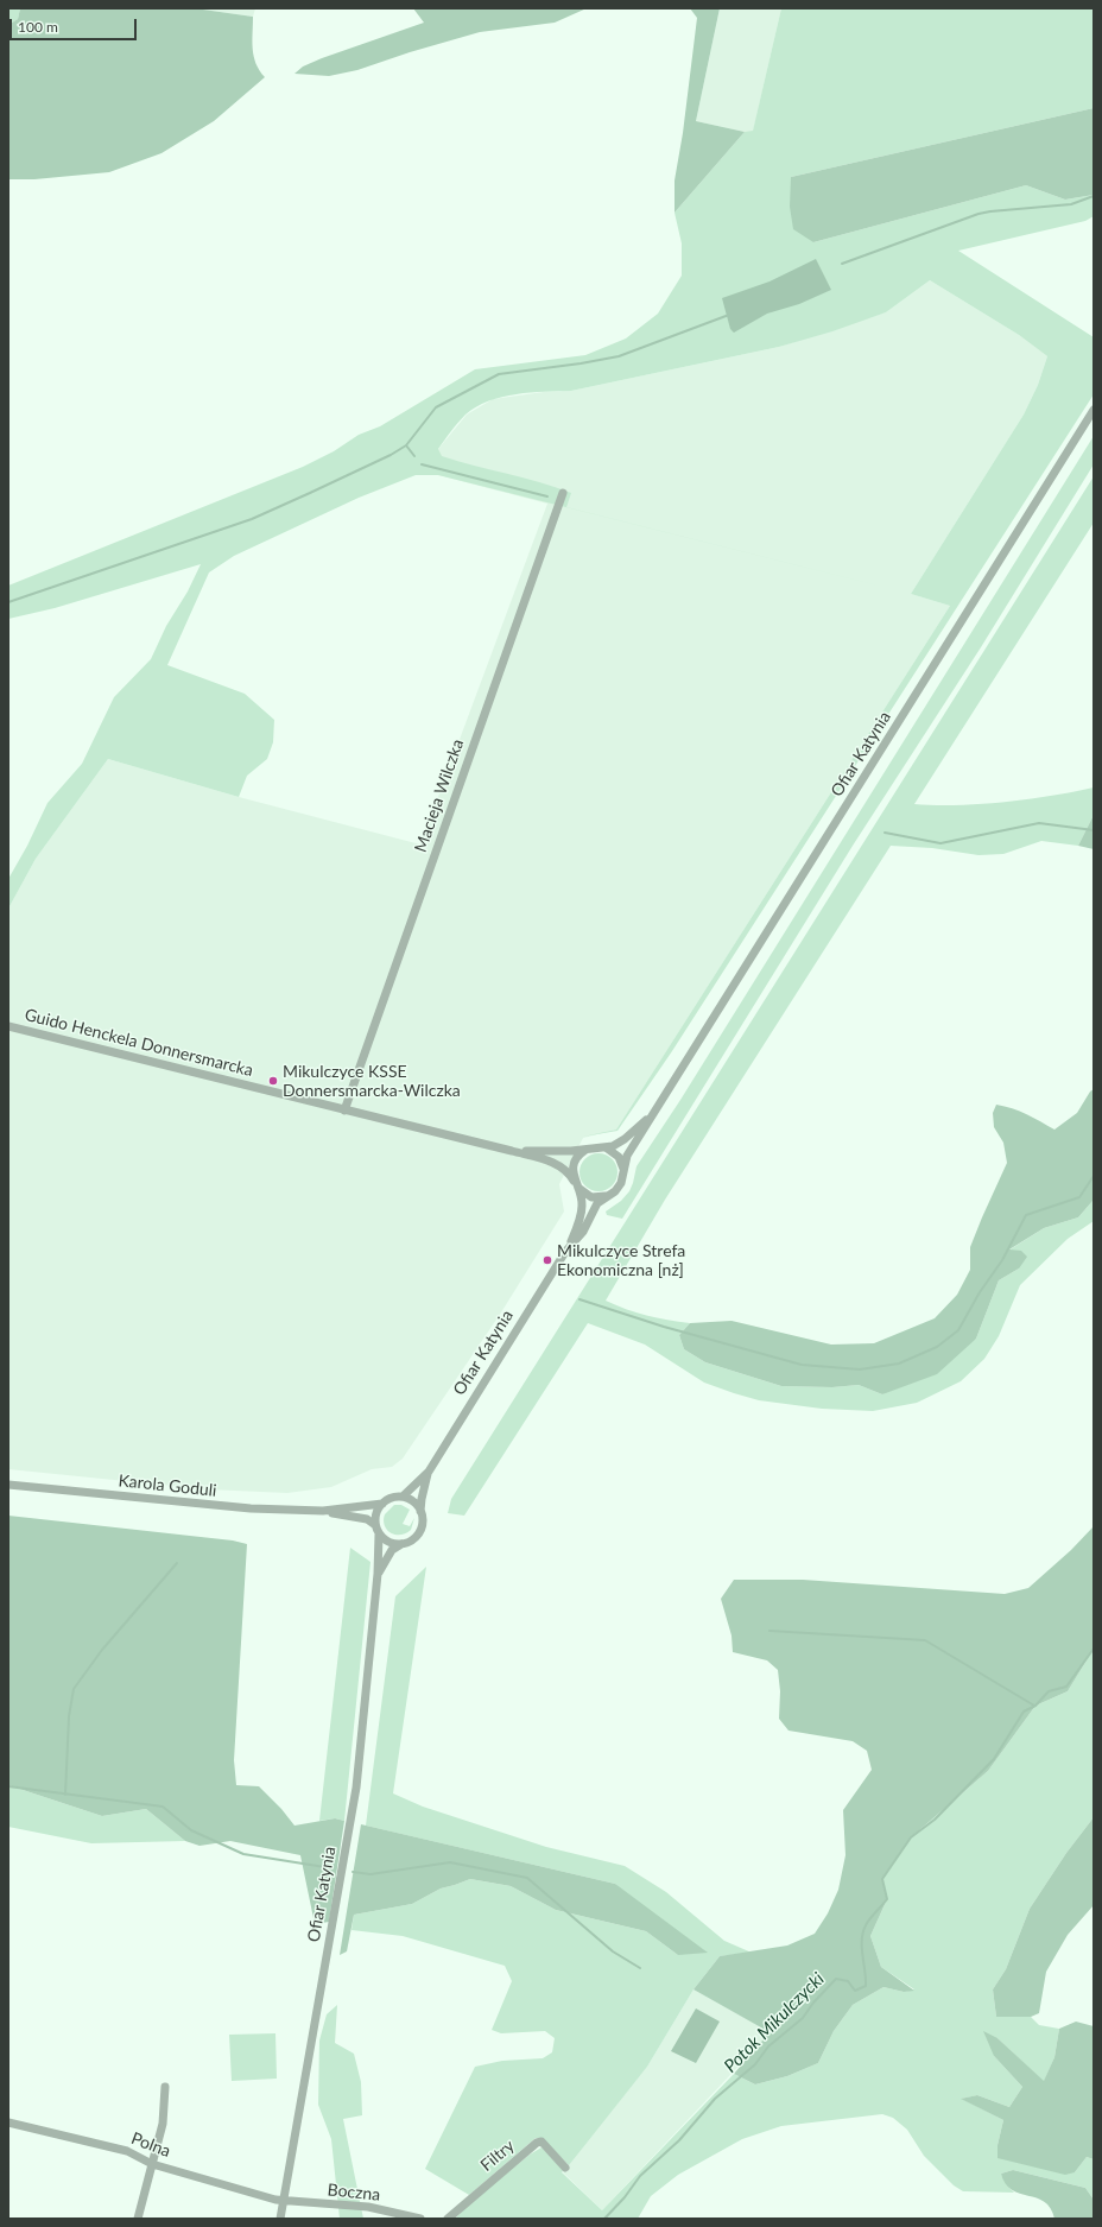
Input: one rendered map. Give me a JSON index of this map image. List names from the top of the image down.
{
  "streets": {
    "street": [
      "Ofiar Katynia",
      "Macieja Wilczka",
      "Guido Henckela Donnersmarcka",
      "Karola Goduli",
      "Polna",
      "Filtry",
      "Boczna"
    ]
  },
  "crossings": [
    ["Ofiar Katynia", "Guido Henckela Donnersmarcka"],
    ["Ofiar Katynia", "Karola Goduli"],
    ["Ofiar Katynia", "Polna"],
    ["Ofiar Katynia", "Boczna"],
    ["Macieja Wilczka", "Guido Henckela Donnersmarcka"],
    ["Polna", "Boczna"]
  ],
  "water": ["Potok Mikulczycki"],
  "places": ["Mikulczyce KSSE Donnersmarcka-Wilczka", "Mikulczyce Strefa Ekonomiczna [nż]"],
  "scale_bar": "100 m"
}
